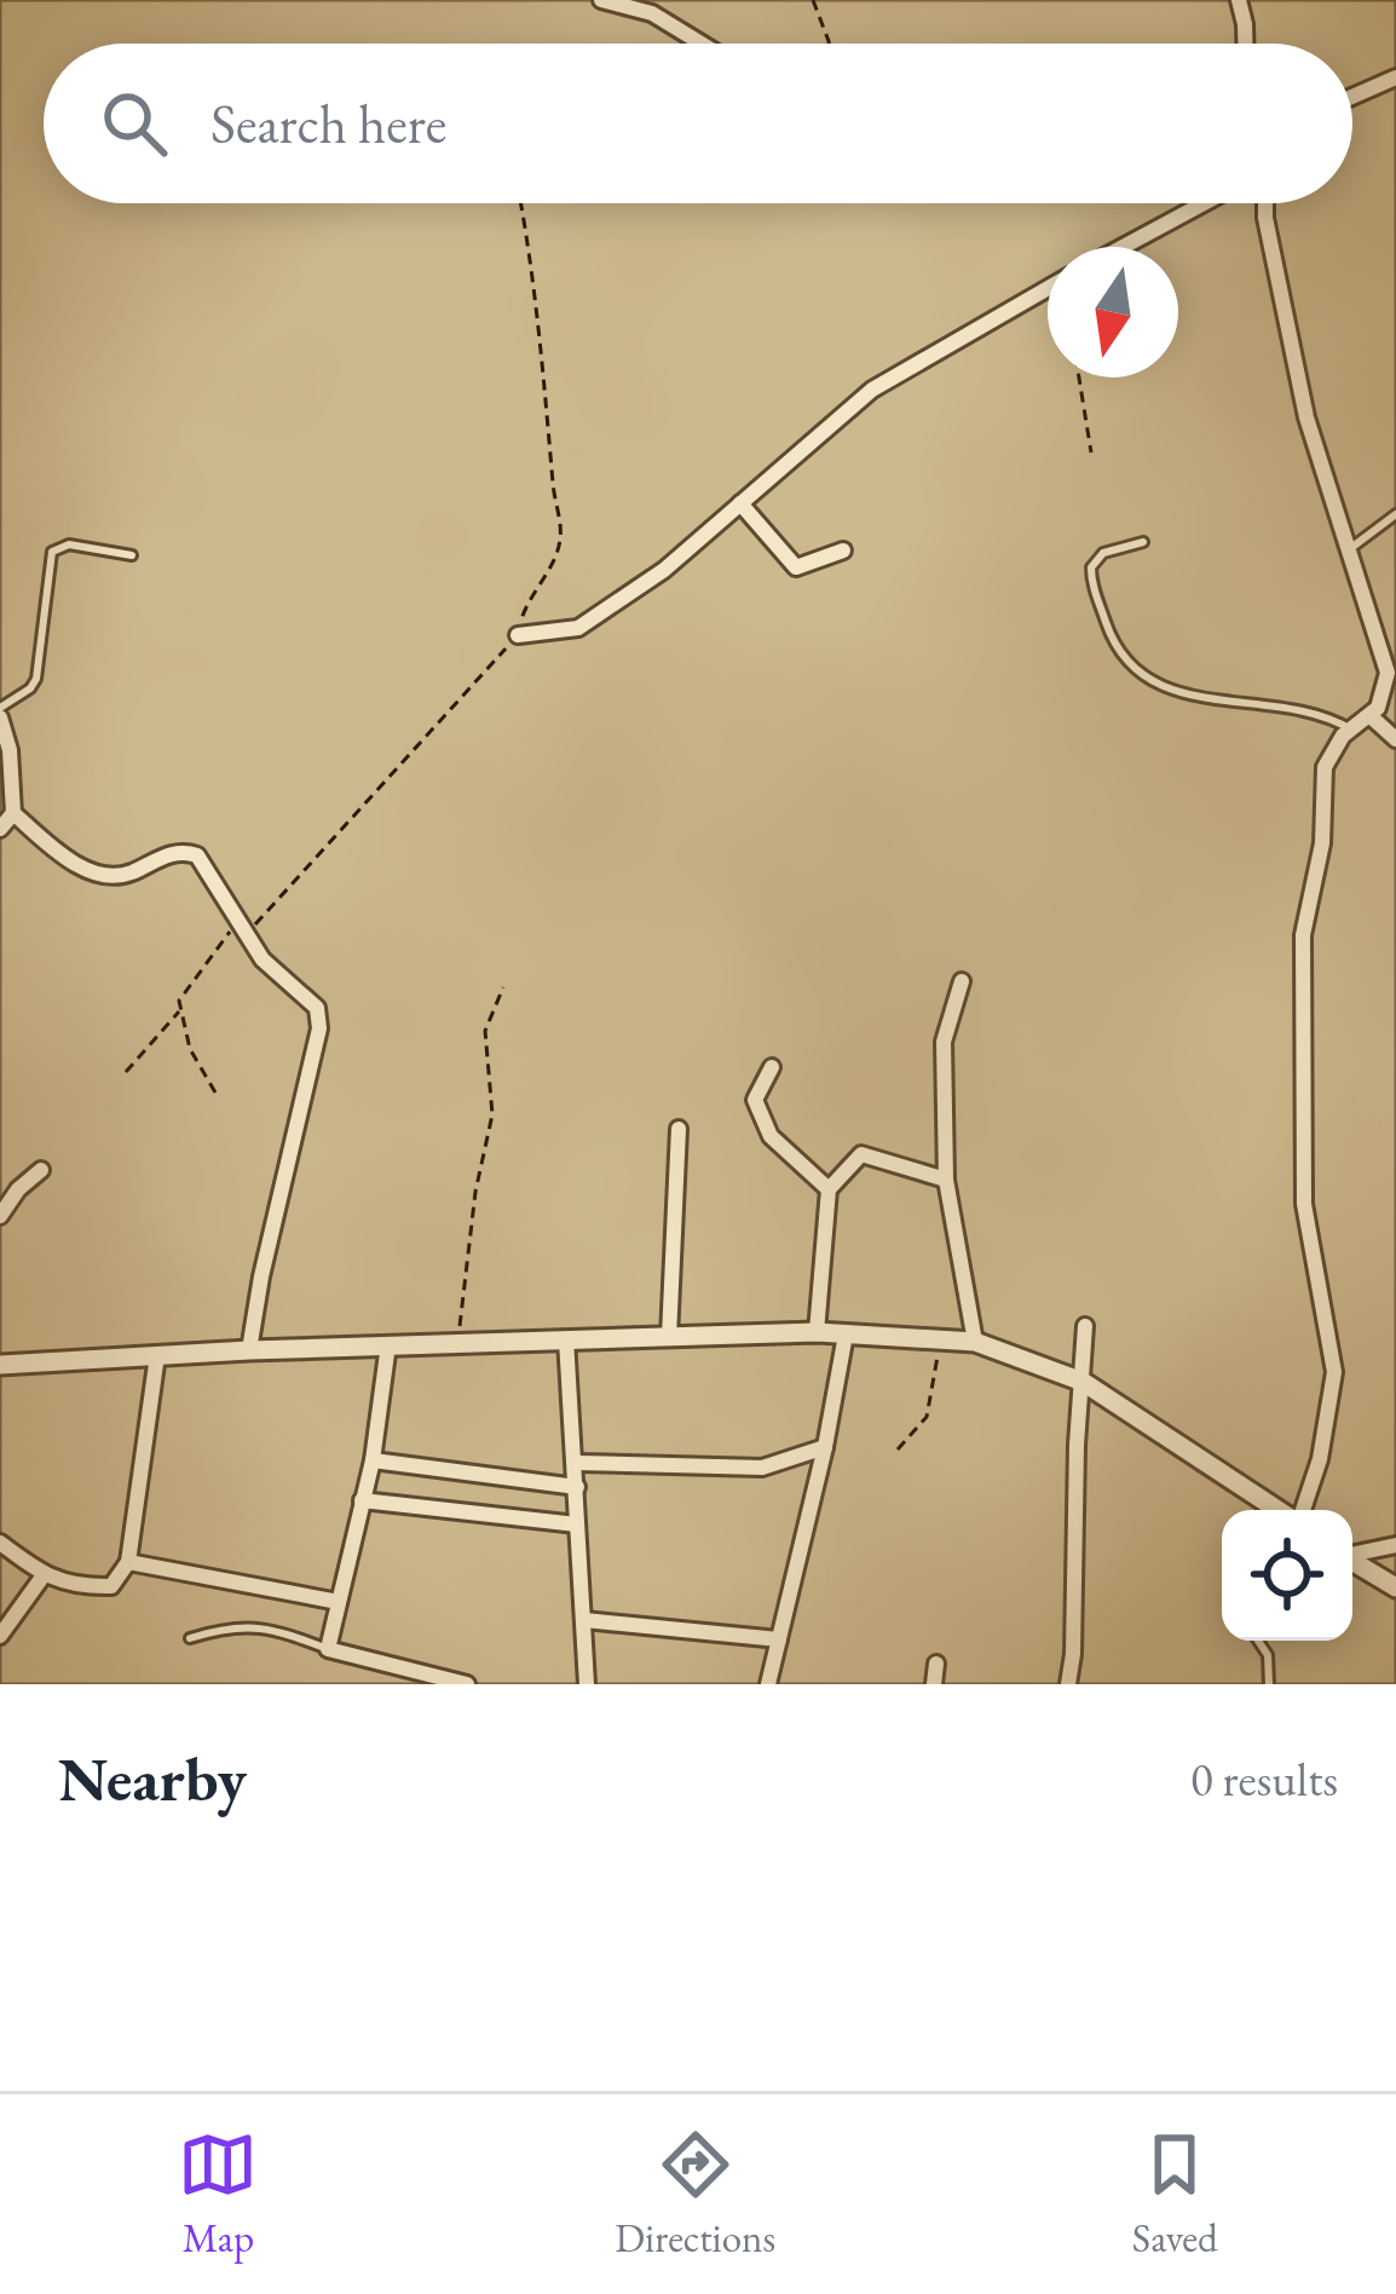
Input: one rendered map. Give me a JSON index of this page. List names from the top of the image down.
{
  "north": "bottom",
  "page": {
    "search": "Search here",
    "heading": ["Nearby", "0 results"],
    "nav": ["Map", "Directions", "Saved"]
  }
}
